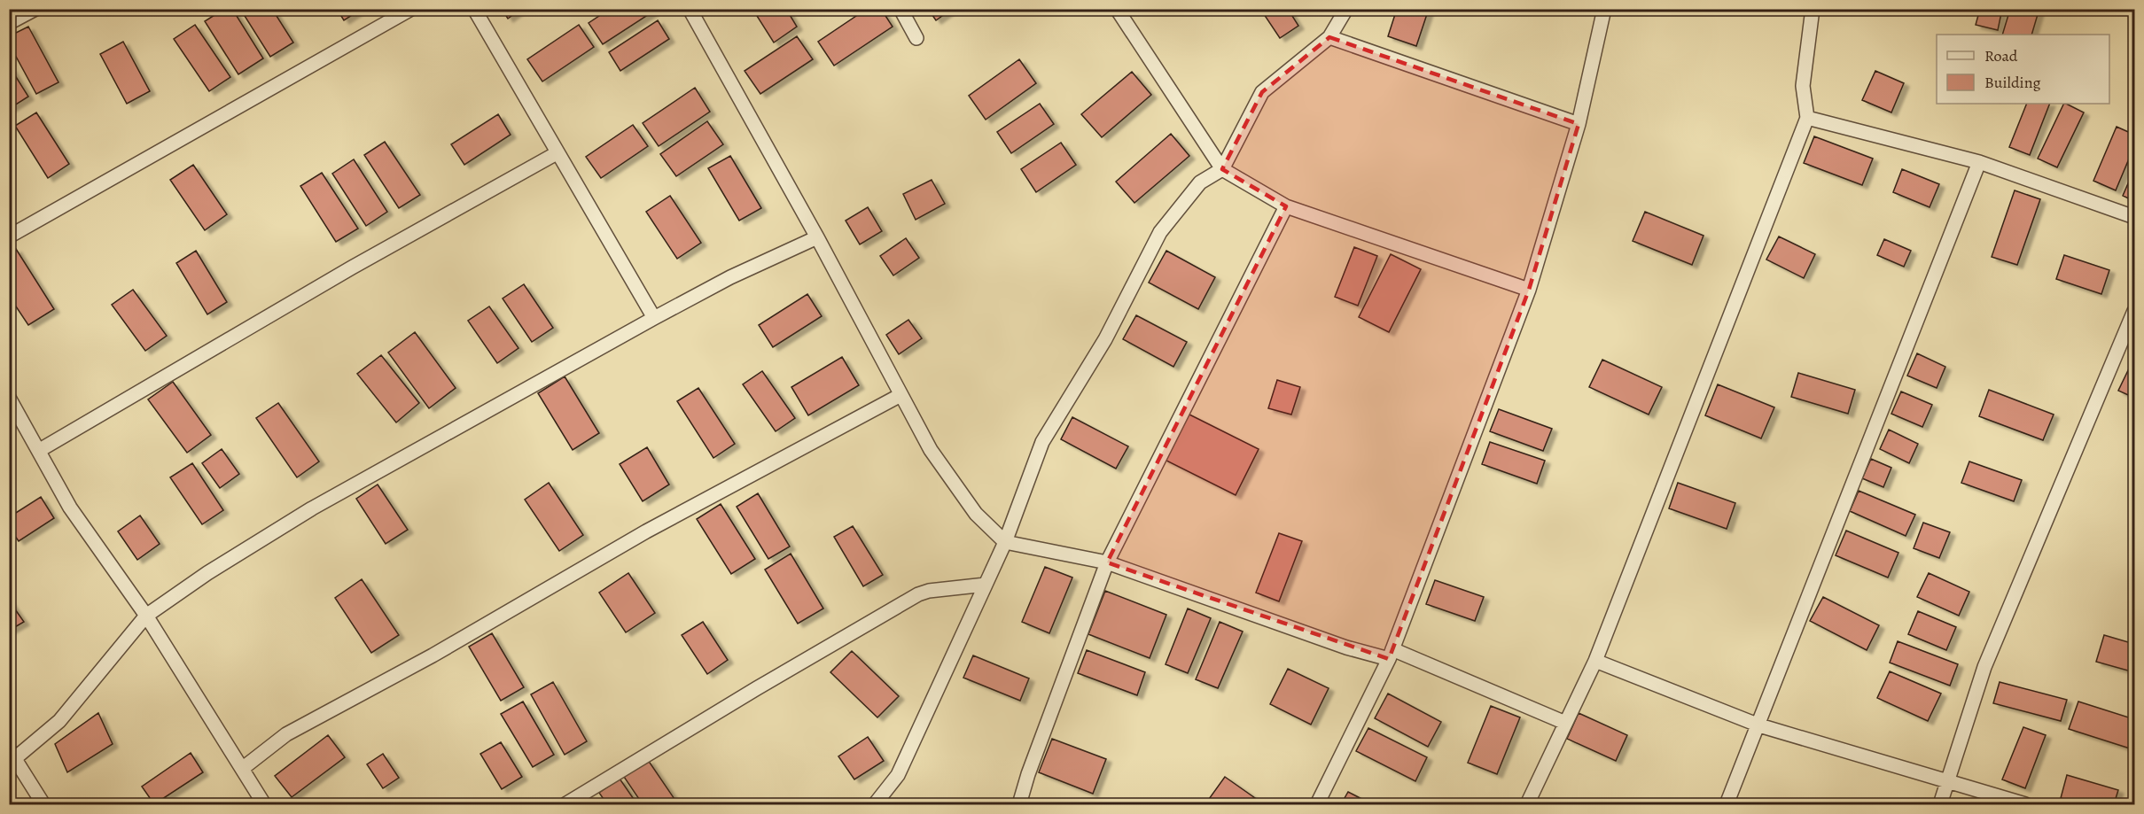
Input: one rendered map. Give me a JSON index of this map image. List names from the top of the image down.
{
  "legend": ["Road", "Building"]
}
